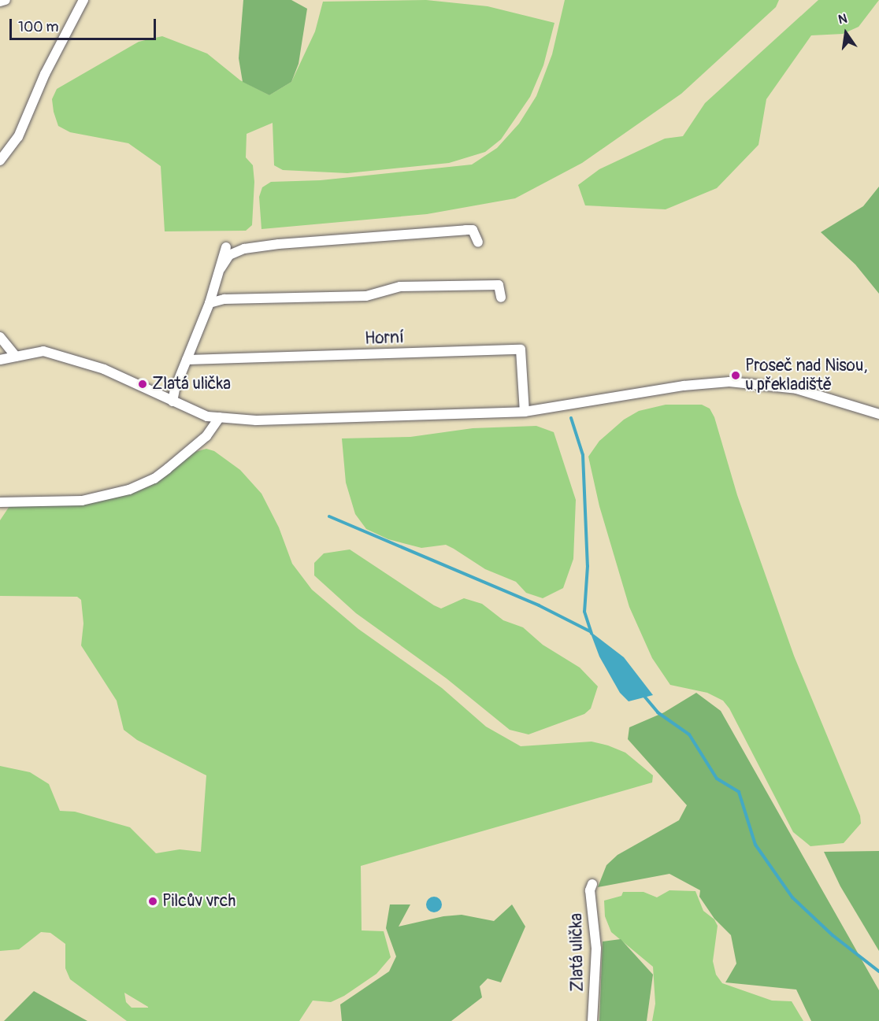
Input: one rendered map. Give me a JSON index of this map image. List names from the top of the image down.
{
  "streets": {
    "street": ["Horní", "Zlatá ulička"]
  },
  "places": ["Proseč nad Nisou, u překladiště", "Zlatá ulička", "Pilcův vrch"],
  "scale_bar": "100 m",
  "north": "top"
}
